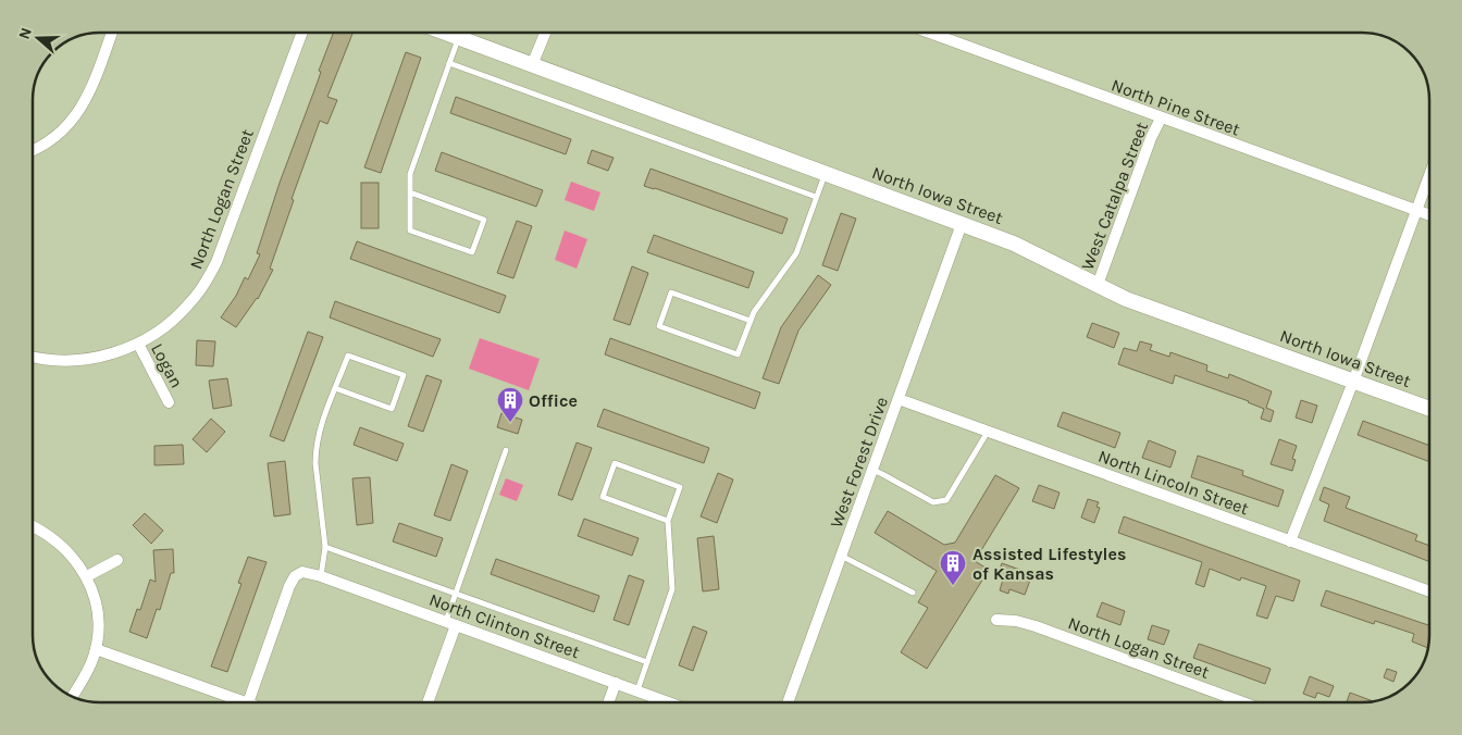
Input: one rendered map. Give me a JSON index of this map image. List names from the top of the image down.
{
  "streets": {
    "street": [
      "North Pine Street",
      "North Iowa Street",
      "West Catalpa Street",
      "North Logan Street",
      "Logan",
      "West Forest Drive",
      "North Lincoln Street",
      "North Clinton Street"
    ]
  },
  "crossings": [
    ["North Pine Street", "West Catalpa Street"],
    ["North Iowa Street", "West Catalpa Street"],
    ["North Iowa Street", "West Forest Drive"],
    ["North Logan Street", "Logan"],
    ["West Forest Drive", "North Lincoln Street"]
  ],
  "places": {
    "building": ["Office", "Assisted Lifestyles of Kansas"]
  },
  "north": "left"
}
